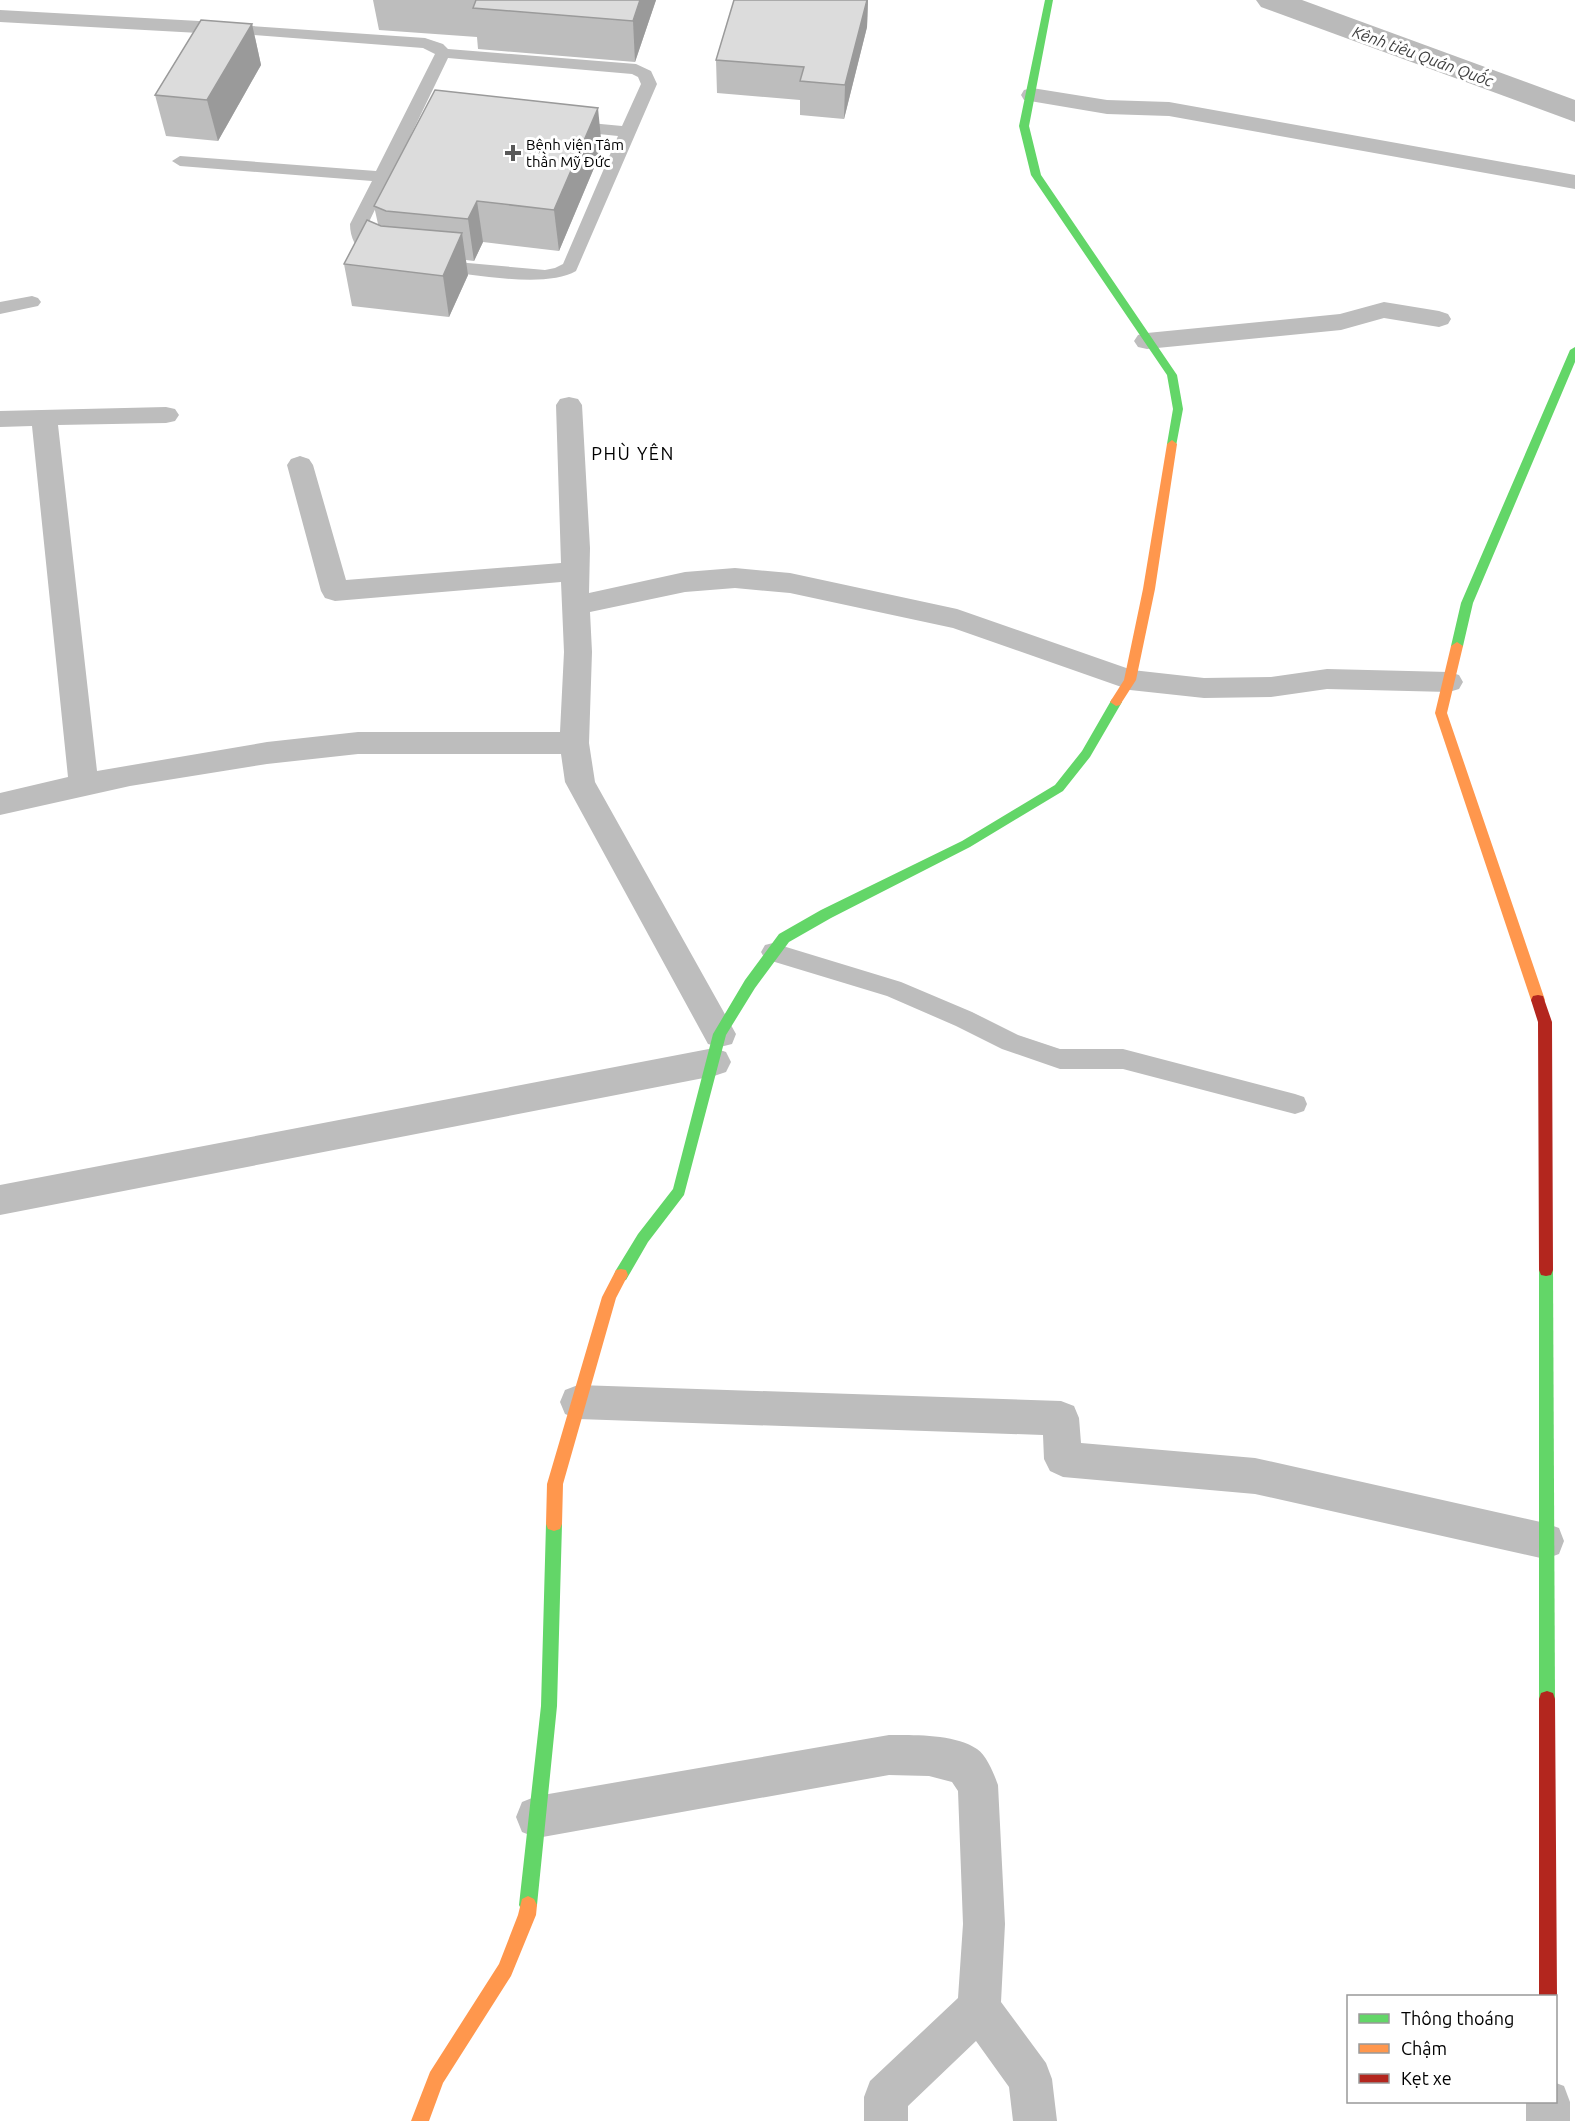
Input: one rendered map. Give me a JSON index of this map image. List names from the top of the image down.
{
  "districts": ["PHÙ YÊN"],
  "water": ["Kênh tiêu Quán Quốc"],
  "places": {
    "health": ["Bệnh viện Tâm thần Mỹ Đức"]
  },
  "legend": ["Thông thoáng", "Chậm", "Kẹt xe"]
}
